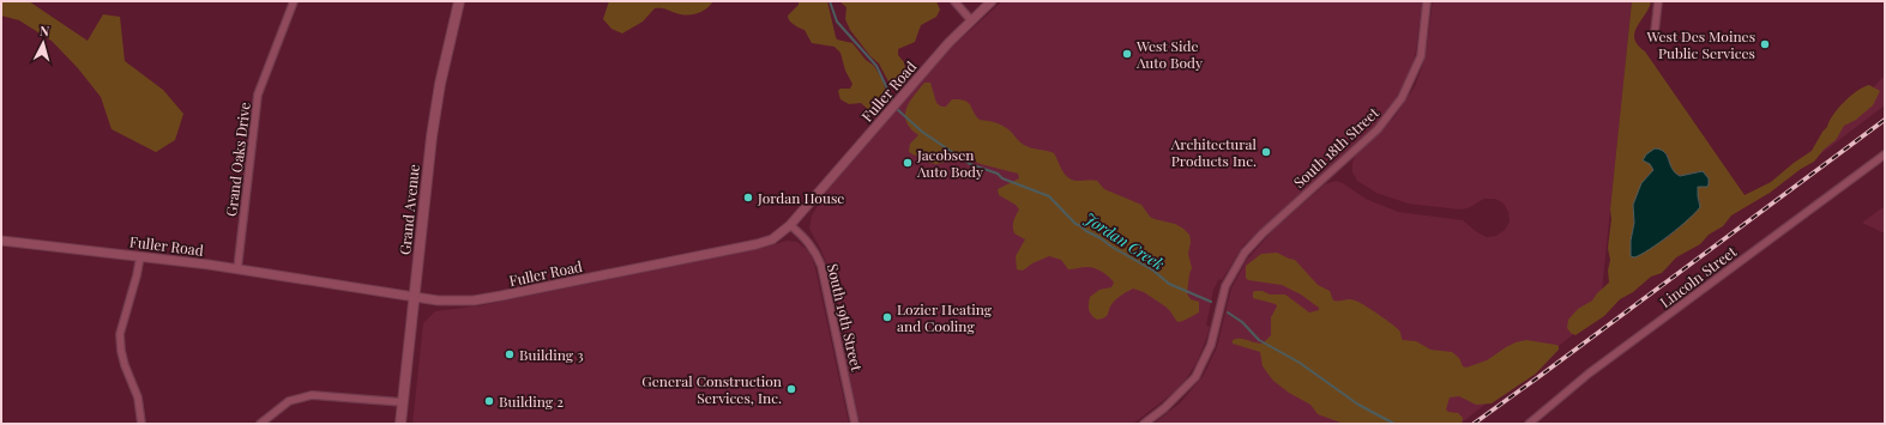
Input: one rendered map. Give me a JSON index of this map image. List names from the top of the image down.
{
  "streets": {
    "main road": ["Grand Avenue"],
    "street": [
      "Fuller Road",
      "South 18th Street",
      "Grand Oaks Drive",
      "Lincoln Street",
      "South 19th Street"
    ]
  },
  "crossings": [
    ["Fuller Road", "Grand Oaks Drive"],
    ["Fuller Road", "Grand Avenue"],
    ["Fuller Road", "South 19th Street"]
  ],
  "water": ["Jordan Creek"],
  "places": [
    "West Des Moines Public Services",
    "West Side Auto Body",
    "Architectural Products Inc.",
    "Jacobsen Auto Body",
    "Jordan House",
    "Lozier Heating and Cooling",
    "Building 3",
    "General Construction Services, Inc.",
    "Building 2"
  ],
  "north": "top"
}
